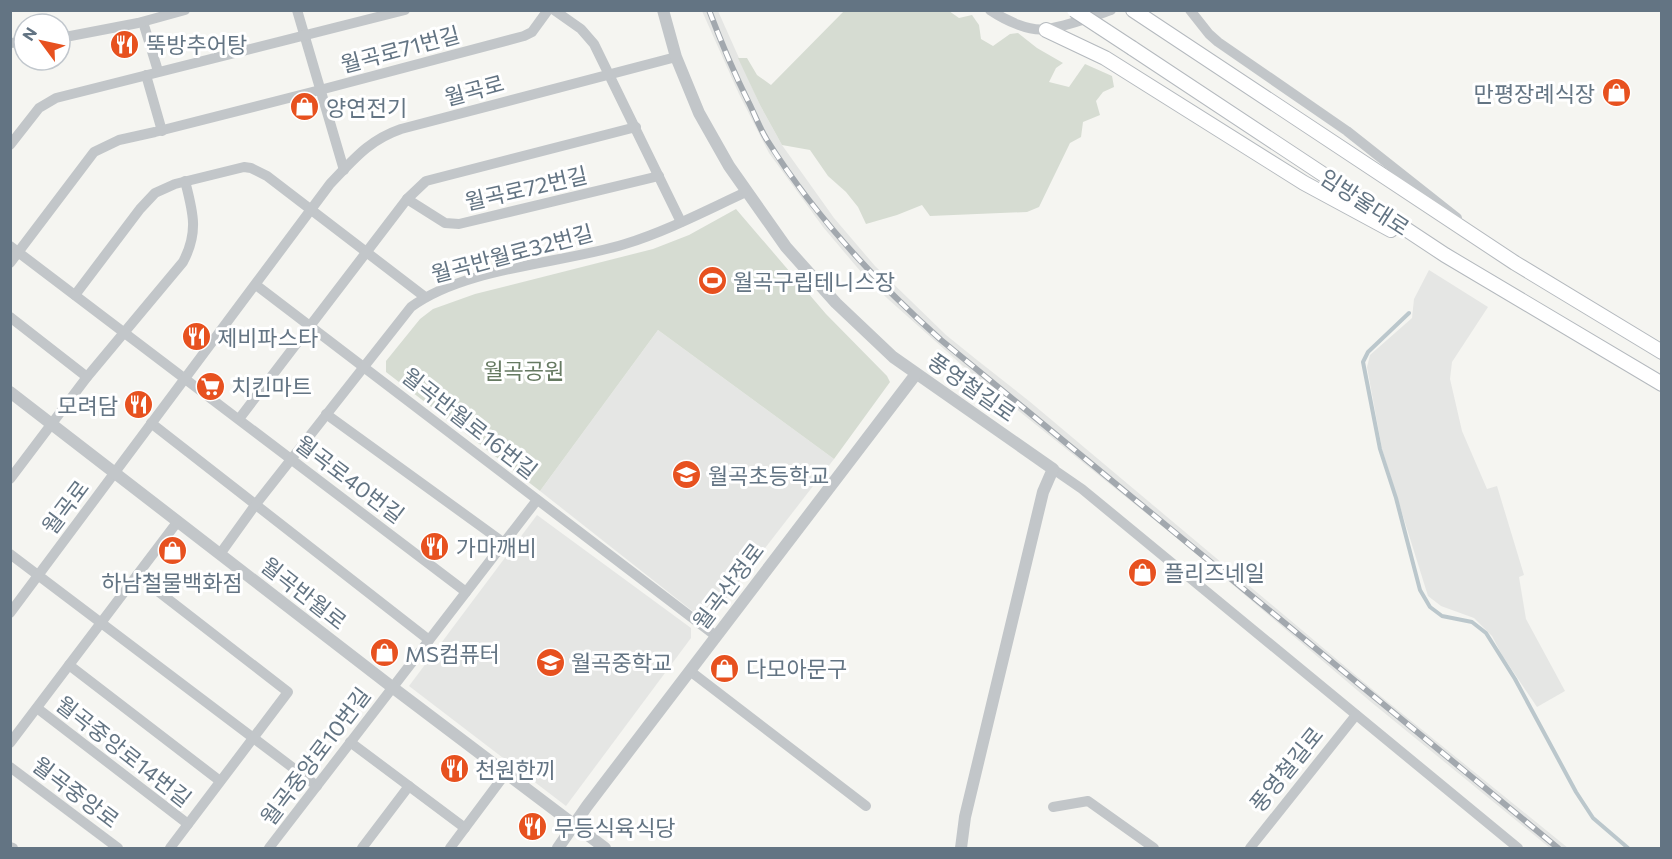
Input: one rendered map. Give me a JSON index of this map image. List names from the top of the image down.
{
  "streets": {
    "main road": ["임방울대로"],
    "street": [
      "월곡로71번길",
      "월곡로",
      "월곡로72번길",
      "월곡반월로32번길",
      "풍영철길로",
      "월곡반월로16번길",
      "월곡로40번길",
      "월곡산정로",
      "월곡반월로",
      "월곡중앙로14번길",
      "월곡중앙로10번길",
      "월곡중앙로"
    ]
  },
  "crossings": [
    ["월곡로71번길", "월곡로40번길"],
    ["월곡로", "풍영철길로"],
    ["월곡로", "월곡반월로16번길"],
    ["월곡로", "월곡로40번길"],
    ["월곡로", "월곡반월로"],
    ["월곡반월로32번길", "풍영철길로"],
    ["월곡반월로32번길", "월곡반월로16번길"],
    ["월곡반월로32번길", "월곡로40번길"],
    ["월곡반월로32번길", "월곡반월로"],
    ["풍영철길로", "월곡산정로"],
    ["월곡반월로16번길", "월곡로40번길"],
    ["월곡반월로16번길", "월곡반월로"],
    ["월곡반월로16번길", "월곡중앙로10번길"],
    ["월곡산정로", "월곡반월로"],
    ["월곡반월로", "월곡중앙로10번길"]
  ],
  "parks": ["월곡공원"],
  "places": {
    "restaurant": [
      "뚝방추어탕",
      "제비파스타",
      "모려담",
      "가마깨비",
      "천원한끼",
      "무등식육식당"
    ],
    "shop": [
      "만평장례식장",
      "양연전기",
      "하남철물백화점",
      "플리즈네일",
      "MS컴퓨터",
      "다모아문구"
    ],
    "sports": ["월곡구립테니스장"],
    "supermarket": ["치킨마트"],
    "school or university": ["월곡초등학교", "월곡중학교"]
  },
  "north": "top left"
}
